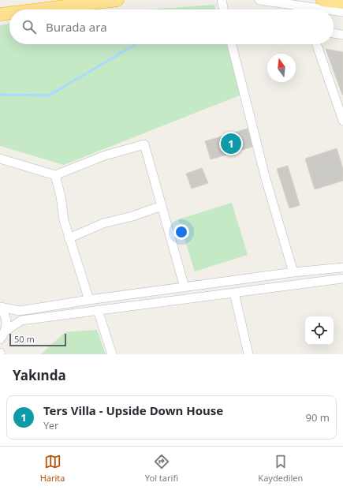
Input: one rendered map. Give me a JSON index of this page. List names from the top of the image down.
{
  "scale_bar": "50 m",
  "north": "top",
  "page": {
    "search": "Burada ara",
    "pins": "1",
    "scale": "50 m",
    "heading": "Yakında",
    "list": [
      {
        "mark": "1",
        "name": "Ters Villa - Upside Down House",
        "note": "Yer",
        "value": "90 m"
      }
    ],
    "nav": ["Harita", "Yol tarifi", "Kaydedilen"]
  }
}
